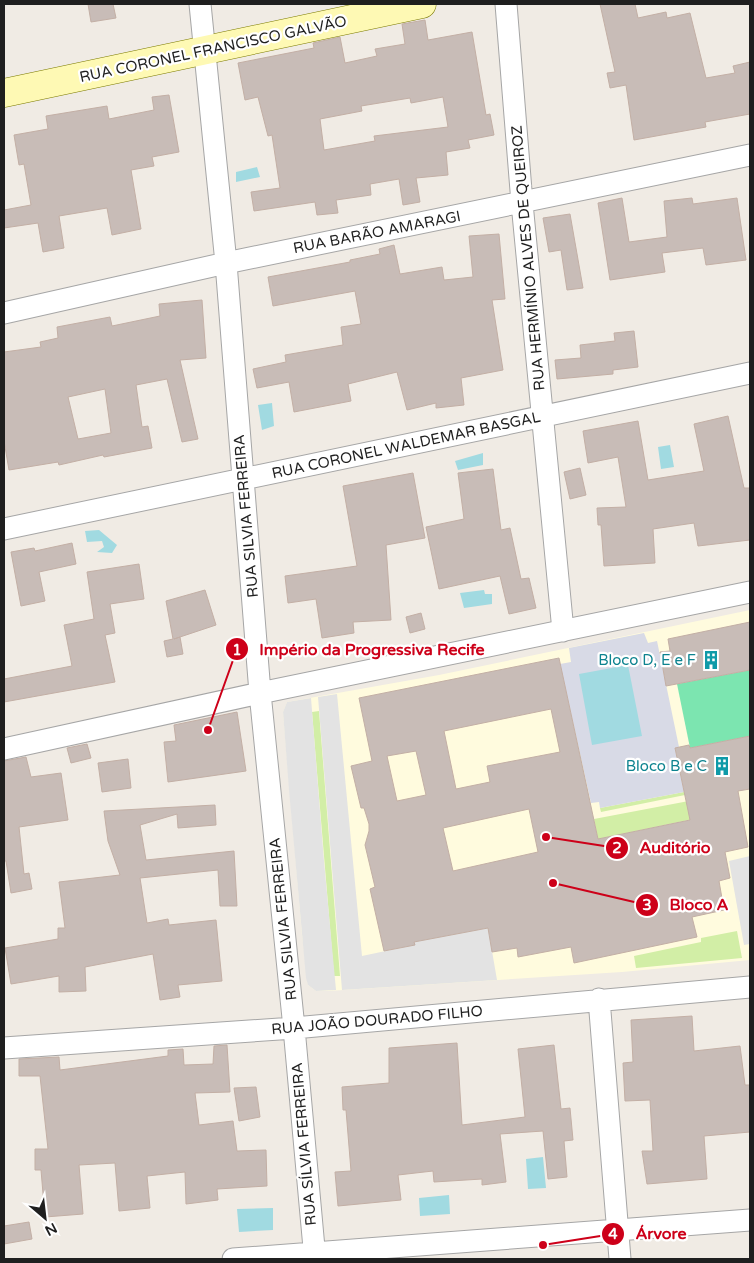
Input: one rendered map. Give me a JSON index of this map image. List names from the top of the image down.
{
  "streets": {
    "main road": ["RUA CORONEL FRANCISCO GALVÃO"],
    "street": [
      "RUA BARÃO AMARAGI",
      "RUA HERMÍNIO ALVES DE QUEIROZ",
      "RUA CORONEL WALDEMAR BASGAL",
      "RUA SILVIA FERREIRA",
      "RUA JOÃO DOURADO FILHO",
      "RUA SÍLVIA FERREIRA"
    ]
  },
  "crossings": [
    ["RUA CORONEL FRANCISCO GALVÃO", "RUA SILVIA FERREIRA"],
    ["RUA BARÃO AMARAGI", "RUA HERMÍNIO ALVES DE QUEIROZ"],
    ["RUA BARÃO AMARAGI", "RUA SILVIA FERREIRA"],
    ["RUA HERMÍNIO ALVES DE QUEIROZ", "RUA CORONEL WALDEMAR BASGAL"],
    ["RUA CORONEL WALDEMAR BASGAL", "RUA SILVIA FERREIRA"],
    ["RUA SILVIA FERREIRA", "RUA JOÃO DOURADO FILHO"],
    ["RUA SILVIA FERREIRA", "RUA SÍLVIA FERREIRA"],
    ["RUA JOÃO DOURADO FILHO", "RUA SÍLVIA FERREIRA"]
  ],
  "places": {
    "building": ["Bloco D, E e F", "Bloco B e C"],
    "other": [
      "Império da Progressiva Recife",
      "Auditório",
      "Bloco A",
      "Árvore"
    ]
  },
  "north": "bottom right"
}
